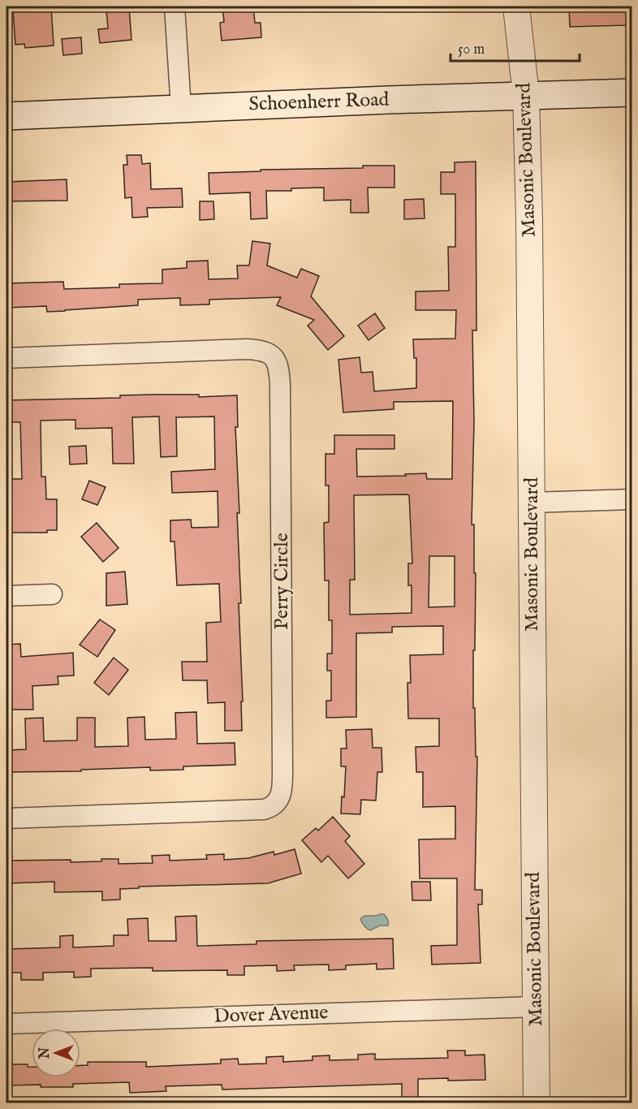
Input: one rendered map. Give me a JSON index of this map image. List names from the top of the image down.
{
  "streets": {
    "main road": ["Schoenherr Road"],
    "street": ["Masonic Boulevard", "Perry Circle", "Dover Avenue"]
  },
  "crossings": [
    ["Schoenherr Road", "Masonic Boulevard"],
    ["Masonic Boulevard", "Dover Avenue"]
  ],
  "scale_bar": "50 m",
  "north": "left"
}
